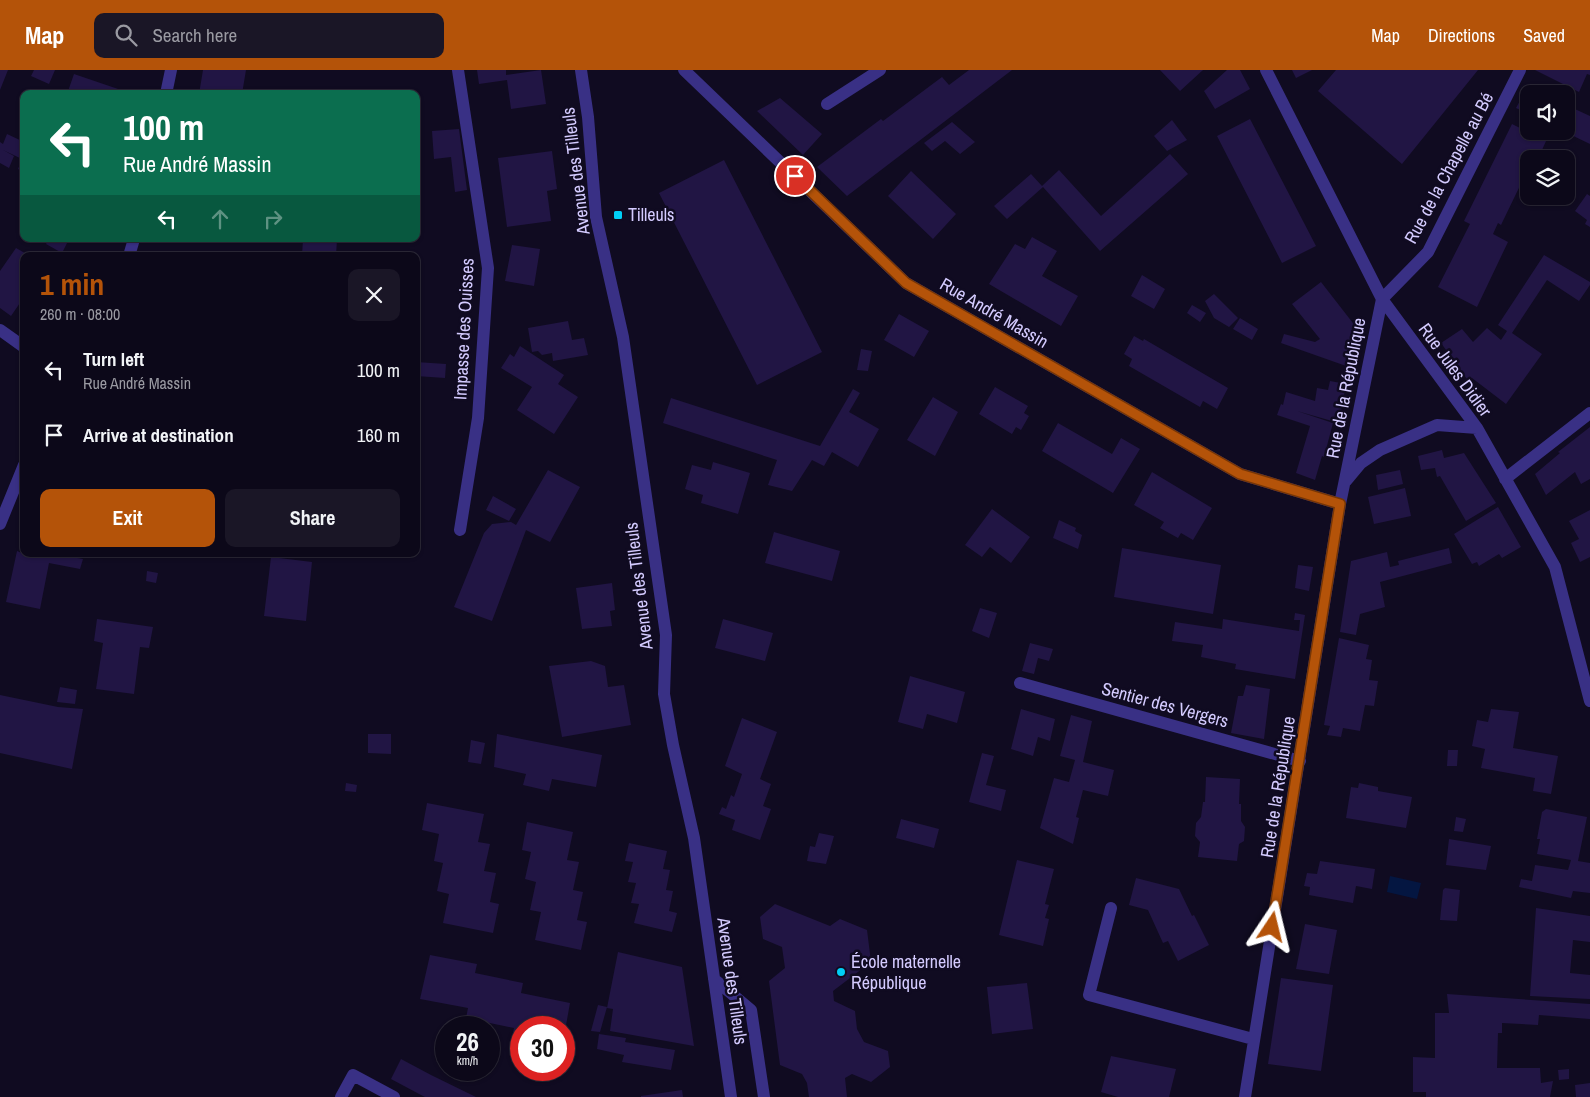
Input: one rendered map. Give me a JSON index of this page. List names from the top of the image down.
{
  "streets": {
    "street": [
      "Rue de la Chapelle au Bé",
      "Avenue des Tilleuls",
      "Rue André Massin",
      "Impasse des Ouisses",
      "Rue Jules Didier",
      "Rue de la République",
      "Sentier des Vergers"
    ]
  },
  "crossings": [
    ["Rue de la Chapelle au Bé", "Rue Jules Didier"],
    ["Rue de la Chapelle au Bé", "Rue de la République"],
    ["Rue André Massin", "Rue de la République"],
    ["Rue Jules Didier", "Rue de la République"],
    ["Rue de la République", "Sentier des Vergers"]
  ],
  "places": {
    "transit": ["Tilleuls"],
    "other": ["École maternelle République"]
  },
  "page": {
    "header": "Map",
    "search": "Search here",
    "nav": ["Map", "Directions", "Saved"],
    "turn": ["100 m", "Rue André Massin"],
    "heading": ["1 min", "260 m · 08:00"],
    "list": [
      {
        "name": "Turn left",
        "note": "Rue André Massin",
        "value": "100 m"
      },
      {
        "name": "Arrive at destination",
        "value": "160 m"
      }
    ],
    "buttons": ["Exit", "Share"],
    "speed": "26 km/h",
    "limit": "30"
  }
}
